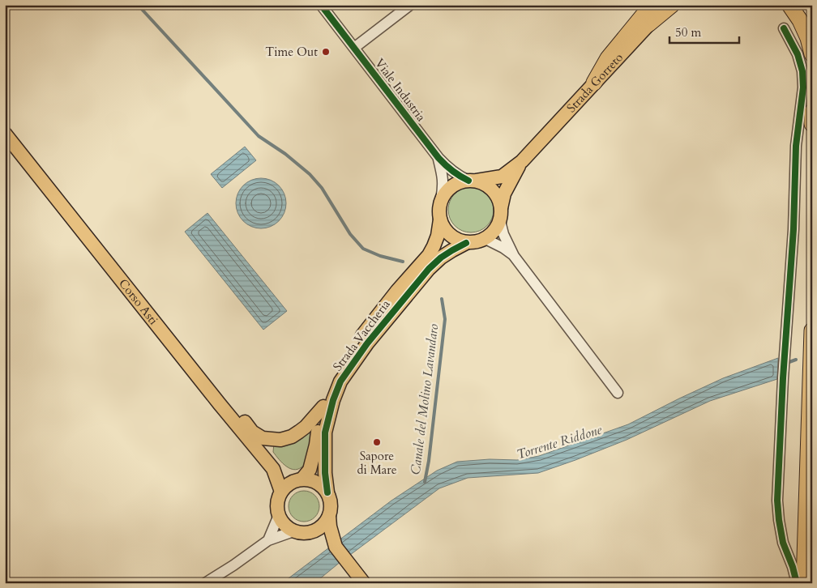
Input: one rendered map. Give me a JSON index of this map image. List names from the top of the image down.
{
  "streets": {
    "main road": ["Strada Gorreto", "Corso Asti", "Strada Vaccheria"],
    "street": ["Viale Industria"]
  },
  "crossings": [
    ["Strada Gorreto", "Viale Industria"],
    ["Strada Gorreto", "Strada Vaccheria"],
    ["Viale Industria", "Strada Vaccheria"]
  ],
  "water": ["Canale del Molino Lavandaro", "Torrente Riddone"],
  "places": ["Time Out", "Sapore di Mare"],
  "scale_bar": "50 m"
}
